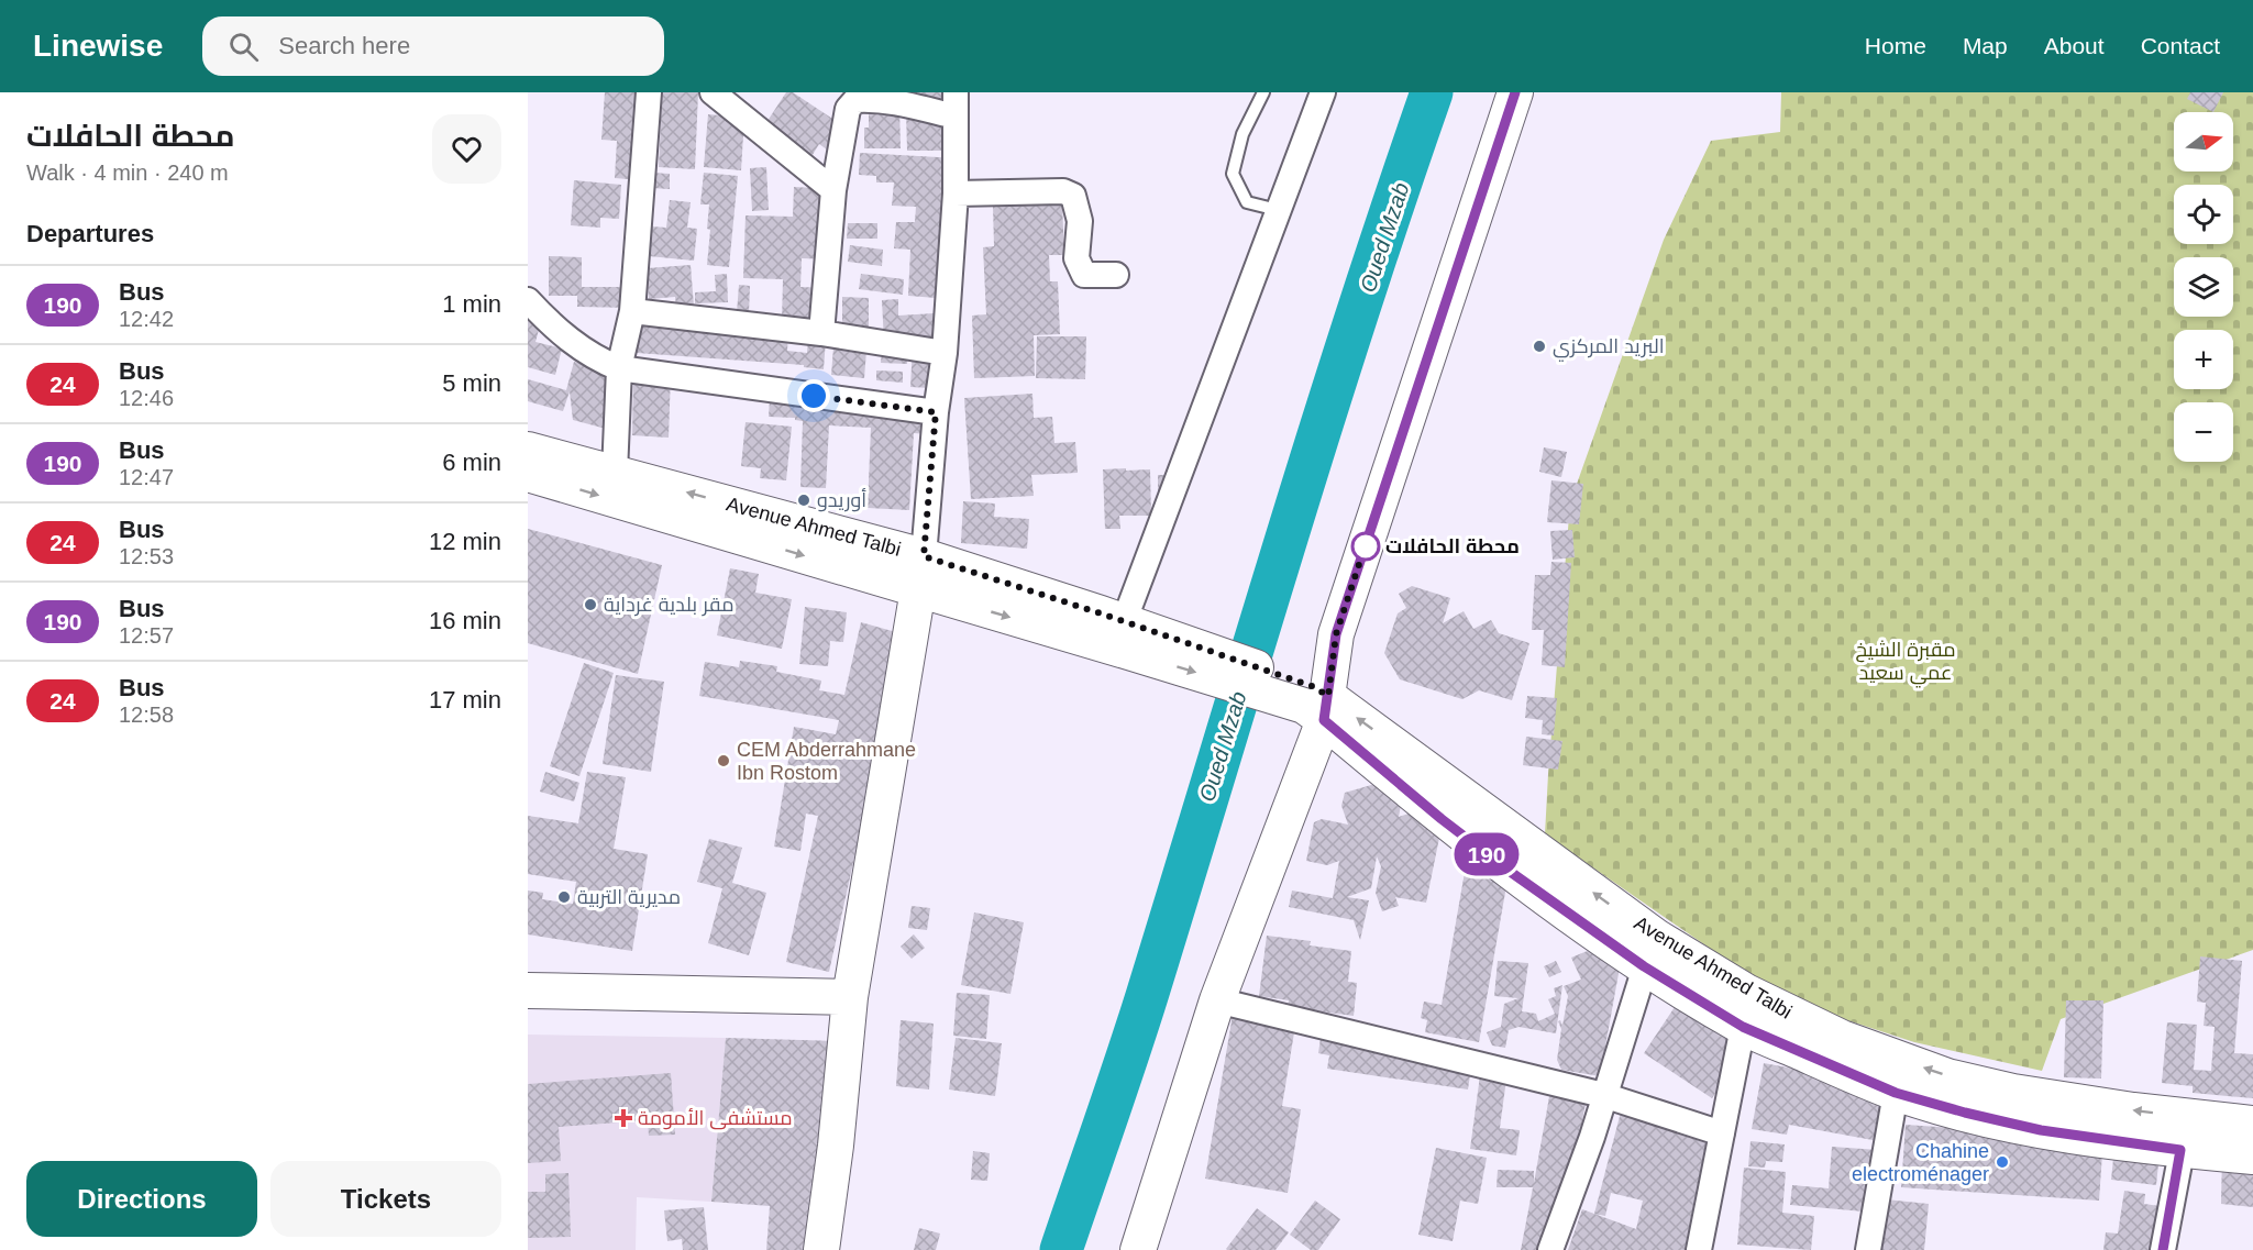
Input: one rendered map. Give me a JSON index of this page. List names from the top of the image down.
{
  "streets": {
    "main road": ["Avenue Ahmed Talbi"]
  },
  "water": ["Oued Mzab"],
  "parks": ["مقبرة الشيخ عمي سعيد"],
  "places": {
    "other": [
      "البريد المركزي",
      "أوريدو",
      "محطة الحافلات",
      "مقر بلدية غرداية",
      "CEM Abderrahmane Ibn Rostom",
      "مديرية التربية",
      "Chahine electroménager"
    ],
    "health": ["مستشفى الأمومة"]
  },
  "lines": ["bus line 190"],
  "north": "right",
  "page": {
    "header": "Linewise",
    "search": "Search here",
    "nav": [
      "Home",
      "Map",
      "About",
      "Contact"
    ],
    "heading": [
      ["محطة الحافلات", "Walk · 4 min · 240 m"],
      "Departures"
    ],
    "on_map": "190",
    "map_buttons": ["+", "−"],
    "list": [
      {
        "mark": "190",
        "name": "Bus",
        "note": "12:42",
        "value": "1 min"
      },
      {
        "mark": "24",
        "name": "Bus",
        "note": "12:46",
        "value": "5 min"
      },
      {
        "mark": "190",
        "name": "Bus",
        "note": "12:47",
        "value": "6 min"
      },
      {
        "mark": "24",
        "name": "Bus",
        "note": "12:53",
        "value": "12 min"
      },
      {
        "mark": "190",
        "name": "Bus",
        "note": "12:57",
        "value": "16 min"
      },
      {
        "mark": "24",
        "name": "Bus",
        "note": "12:58",
        "value": "17 min"
      }
    ],
    "buttons": ["Directions", "Tickets"]
  }
}
